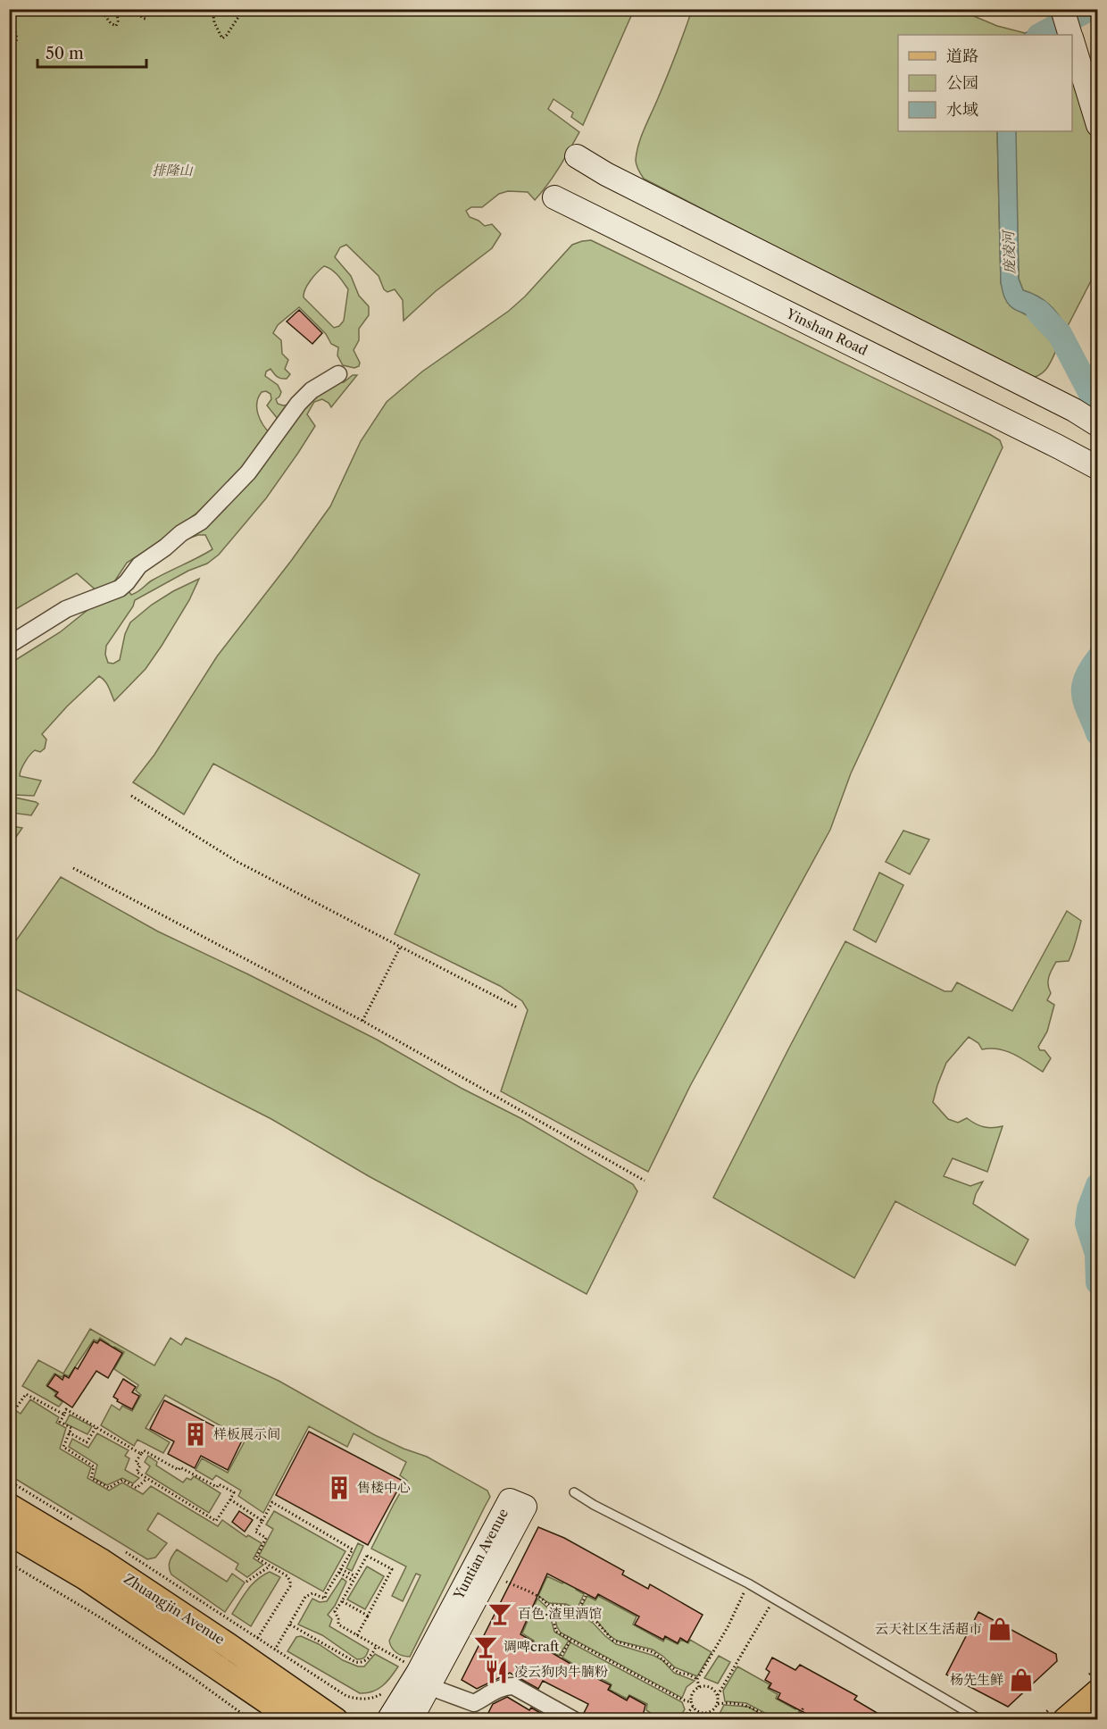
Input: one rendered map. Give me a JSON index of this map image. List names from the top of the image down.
{
  "streets": {
    "main road": ["Yinshan Road", "Yuntian Avenue", "Zhuangjin Avenue"]
  },
  "water": ["庞凌河"],
  "parks": ["排隆山"],
  "places": {
    "building": ["样板展示间", "售楼中心"],
    "bar": ["百色·渣里酒馆", "调啤craft"],
    "shop": ["云天社区生活超市", "杨先生鲜"],
    "restaurant": ["凌云狗肉牛腩粉"]
  },
  "legend": ["道路", "公园", "水域"],
  "scale_bar": "50 m"
}
